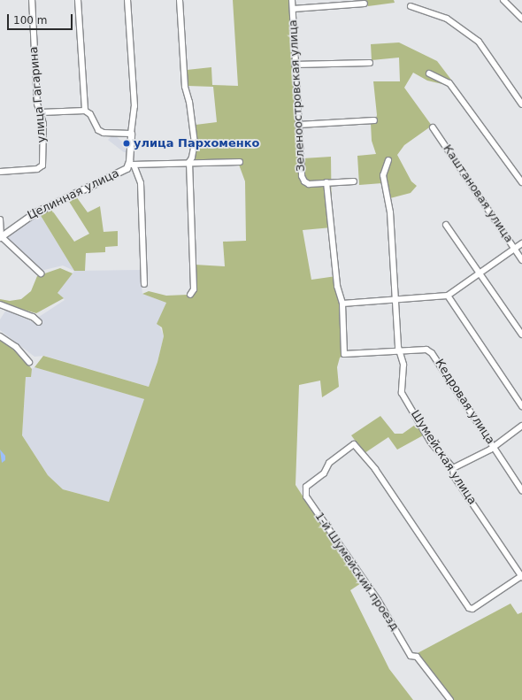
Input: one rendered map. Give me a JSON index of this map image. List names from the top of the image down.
{
  "streets": {
    "street": [
      "улица Гагарина",
      "Зеленоостровская улица",
      "Каштановая улица",
      "Целинная улица",
      "Кедровая улица",
      "Шумейская улица",
      "1-й Шумейский проезд"
    ]
  },
  "crossings": [
    ["Кедровая улица", "Шумейская улица"],
    ["Шумейская улица", "1-й Шумейский проезд"]
  ],
  "places": ["улица Пархоменко"],
  "scale_bar": "100 m"
}
